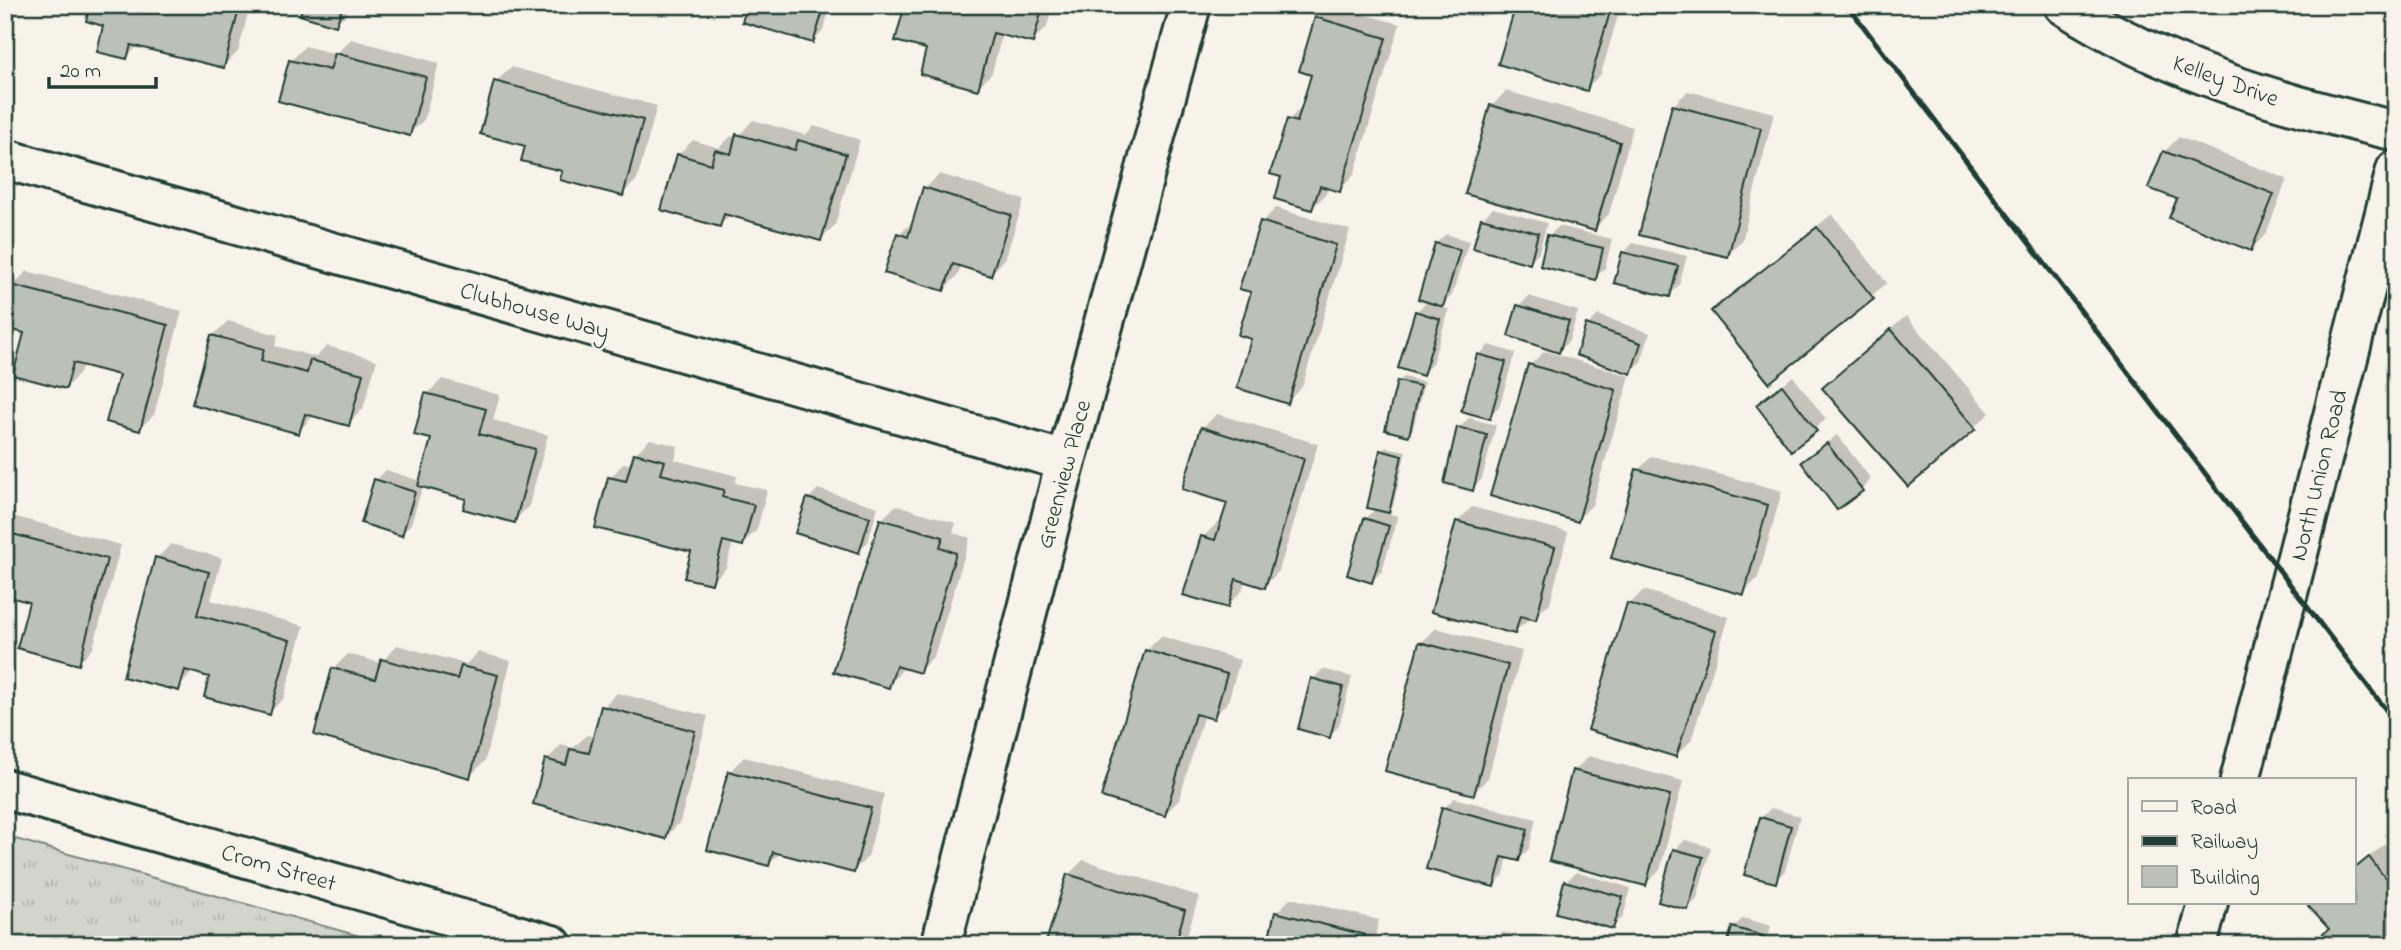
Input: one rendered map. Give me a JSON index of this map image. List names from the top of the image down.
{
  "streets": {
    "street": [
      "Kelley Drive",
      "Clubhouse Way",
      "Greenview Place",
      "North Union Road",
      "Crom Street"
    ]
  },
  "crossings": [
    ["Clubhouse Way", "Greenview Place"]
  ],
  "legend": ["Road", "Railway", "Building"],
  "scale_bar": "20 m"
}
